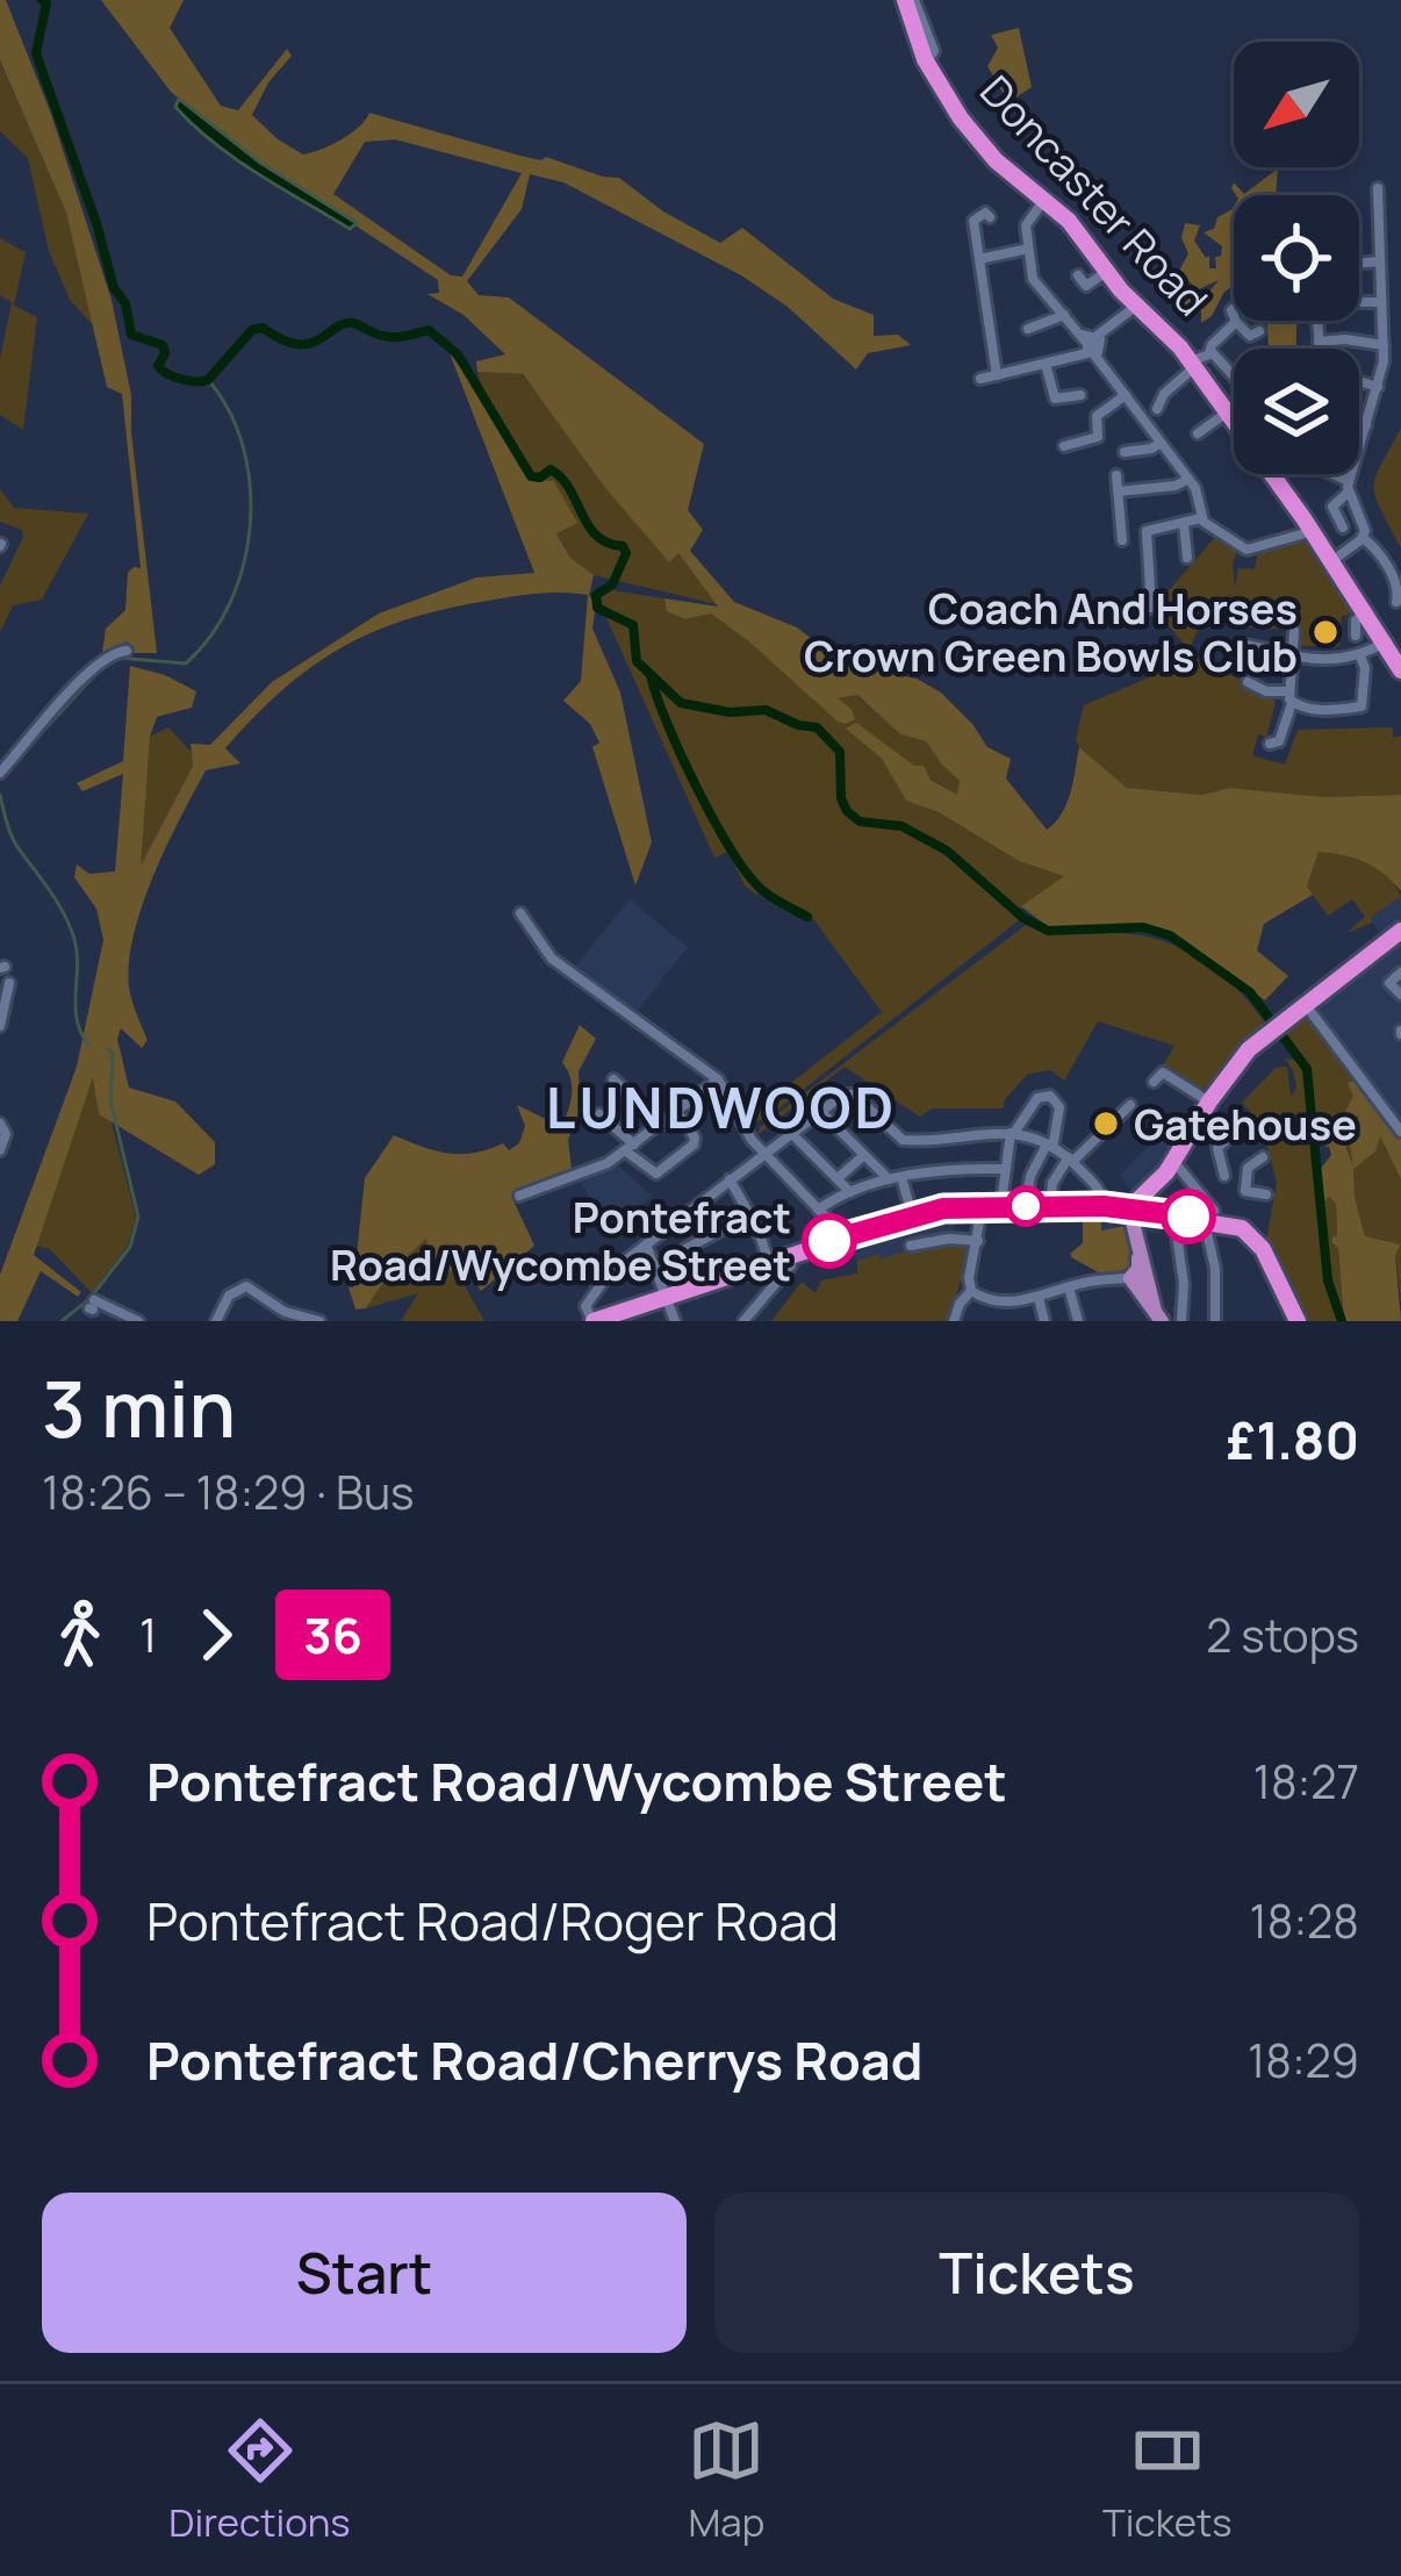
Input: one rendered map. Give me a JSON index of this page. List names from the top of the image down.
{
  "streets": {
    "highway": ["Doncaster Road"]
  },
  "districts": ["LUNDWOOD"],
  "places": ["Coach And Horses Crown Green Bowls Club", "Gatehouse", "Pontefract Road/Wycombe Street"],
  "lines": ["bus line 36"],
  "north": "bottom left",
  "page": {
    "heading": ["3 min", "18:26 – 18:29 · Bus", "£1.80"],
    "legs": ["1", "36", "2 stops"],
    "list": [
      {
        "name": "Pontefract Road/Wycombe Street",
        "value": "18:27"
      },
      {
        "name": "Pontefract Road/Roger Road",
        "value": "18:28"
      },
      {
        "name": "Pontefract Road/Cherrys Road",
        "value": "18:29"
      }
    ],
    "buttons": ["Start", "Tickets"],
    "tabs": ["Directions", "Map", "Tickets"]
  }
}
